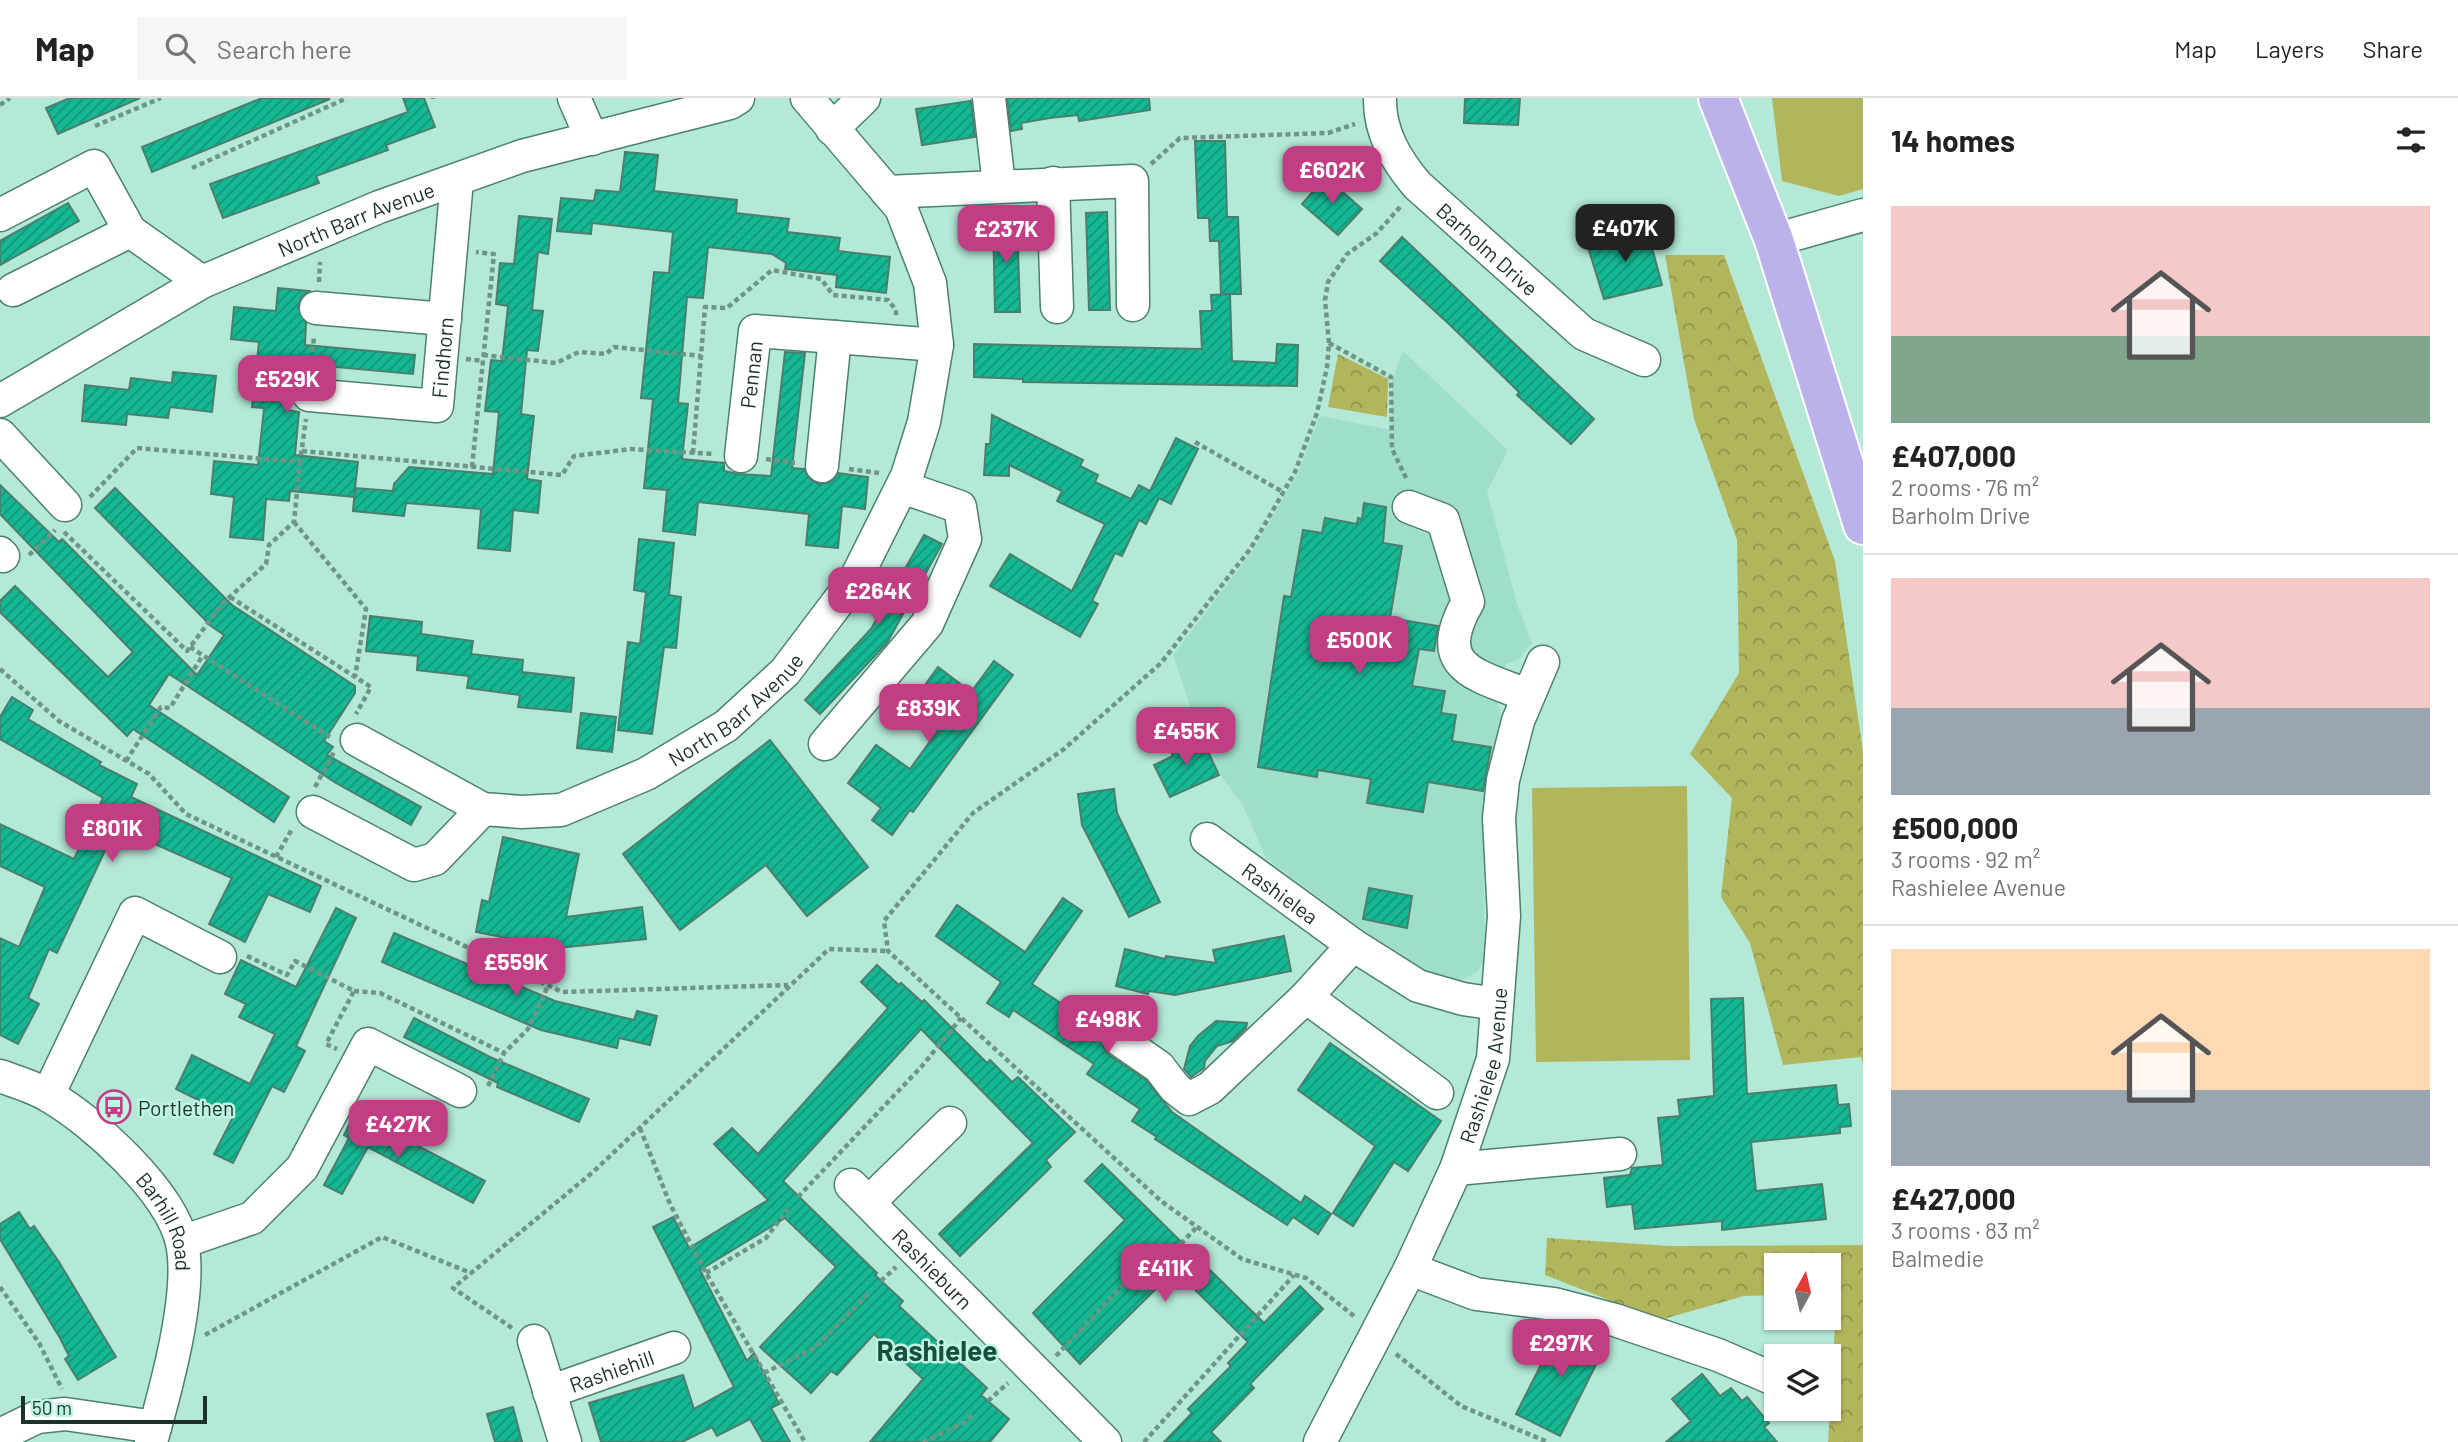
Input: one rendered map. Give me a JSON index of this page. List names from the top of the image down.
{
  "streets": {
    "street": [
      "North Barr Avenue",
      "Barholm Drive",
      "Findhorn",
      "Pennan",
      "Rashielea",
      "Rashielee Avenue",
      "Barhill Road",
      "Rashieburn",
      "Rashiehill"
    ]
  },
  "crossings": [
    ["North Barr Avenue", "Findhorn"],
    ["North Barr Avenue", "Pennan"],
    ["Rashielea", "Rashielee Avenue"]
  ],
  "districts": ["Rashielee"],
  "places": {
    "bus stop": ["Portlethen"]
  },
  "scale_bar": "50 m",
  "north": "top",
  "page": {
    "header": "Map",
    "search": "Search here",
    "nav": ["Map", "Layers", "Share"],
    "heading": "14 homes",
    "price": [
      "£602K",
      "£407K",
      "£237K",
      "£529K",
      "£264K",
      "£500K",
      "£839K",
      "£455K",
      "£801K",
      "£559K",
      "£498K",
      "£427K",
      "£411K",
      "£297K"
    ],
    "list": [
      {
        "name": "£407,000",
        "note": "2 rooms · 76 m² · Barholm Drive"
      },
      {
        "name": "£500,000",
        "note": "3 rooms · 92 m² · Rashielee Avenue"
      },
      {
        "name": "£427,000",
        "note": "3 rooms · 83 m² · Balmedie"
      }
    ],
    "scale": "50 m"
  }
}
